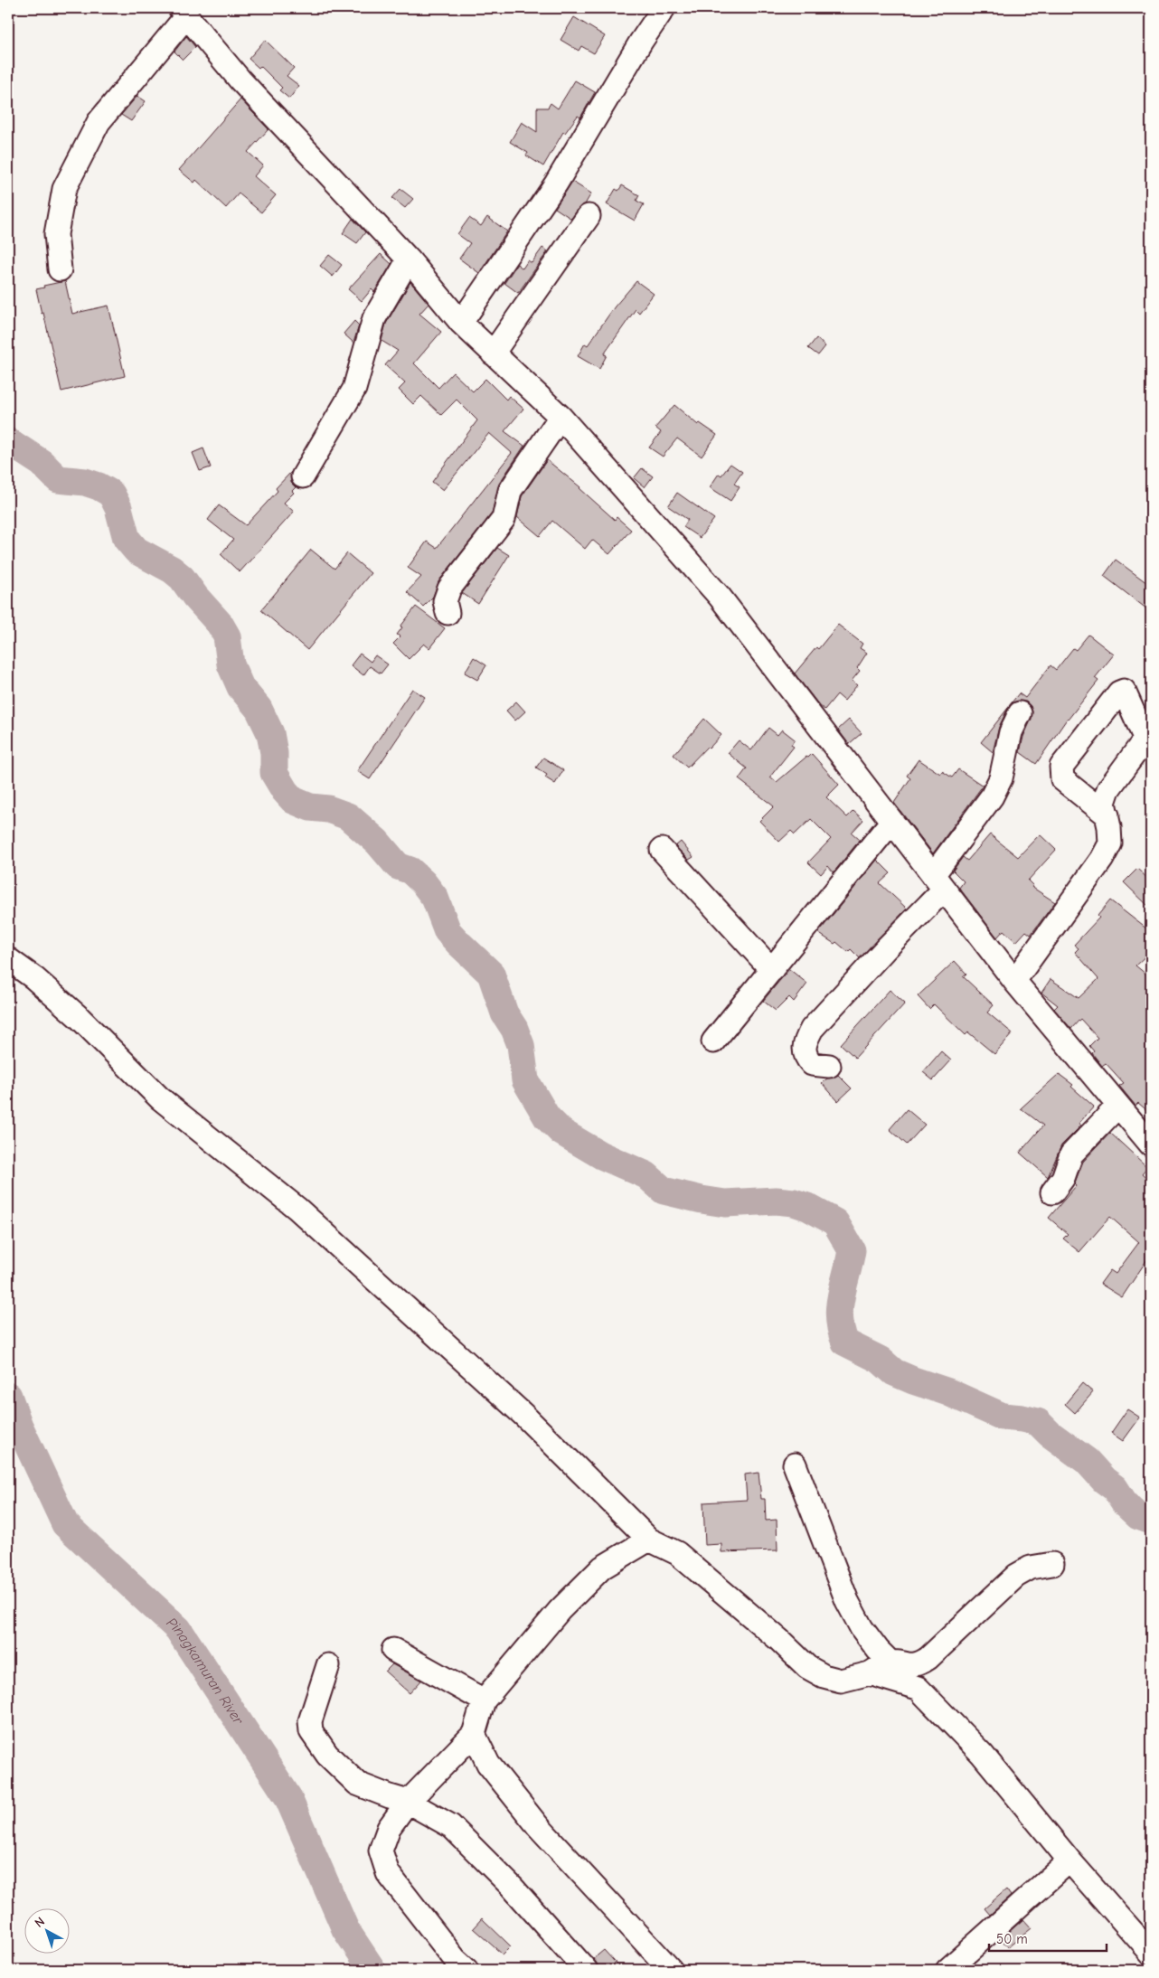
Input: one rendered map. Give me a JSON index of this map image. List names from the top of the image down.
{
  "water": ["Pinagkamuran River"],
  "scale_bar": "50 m",
  "north": "top left"
}
